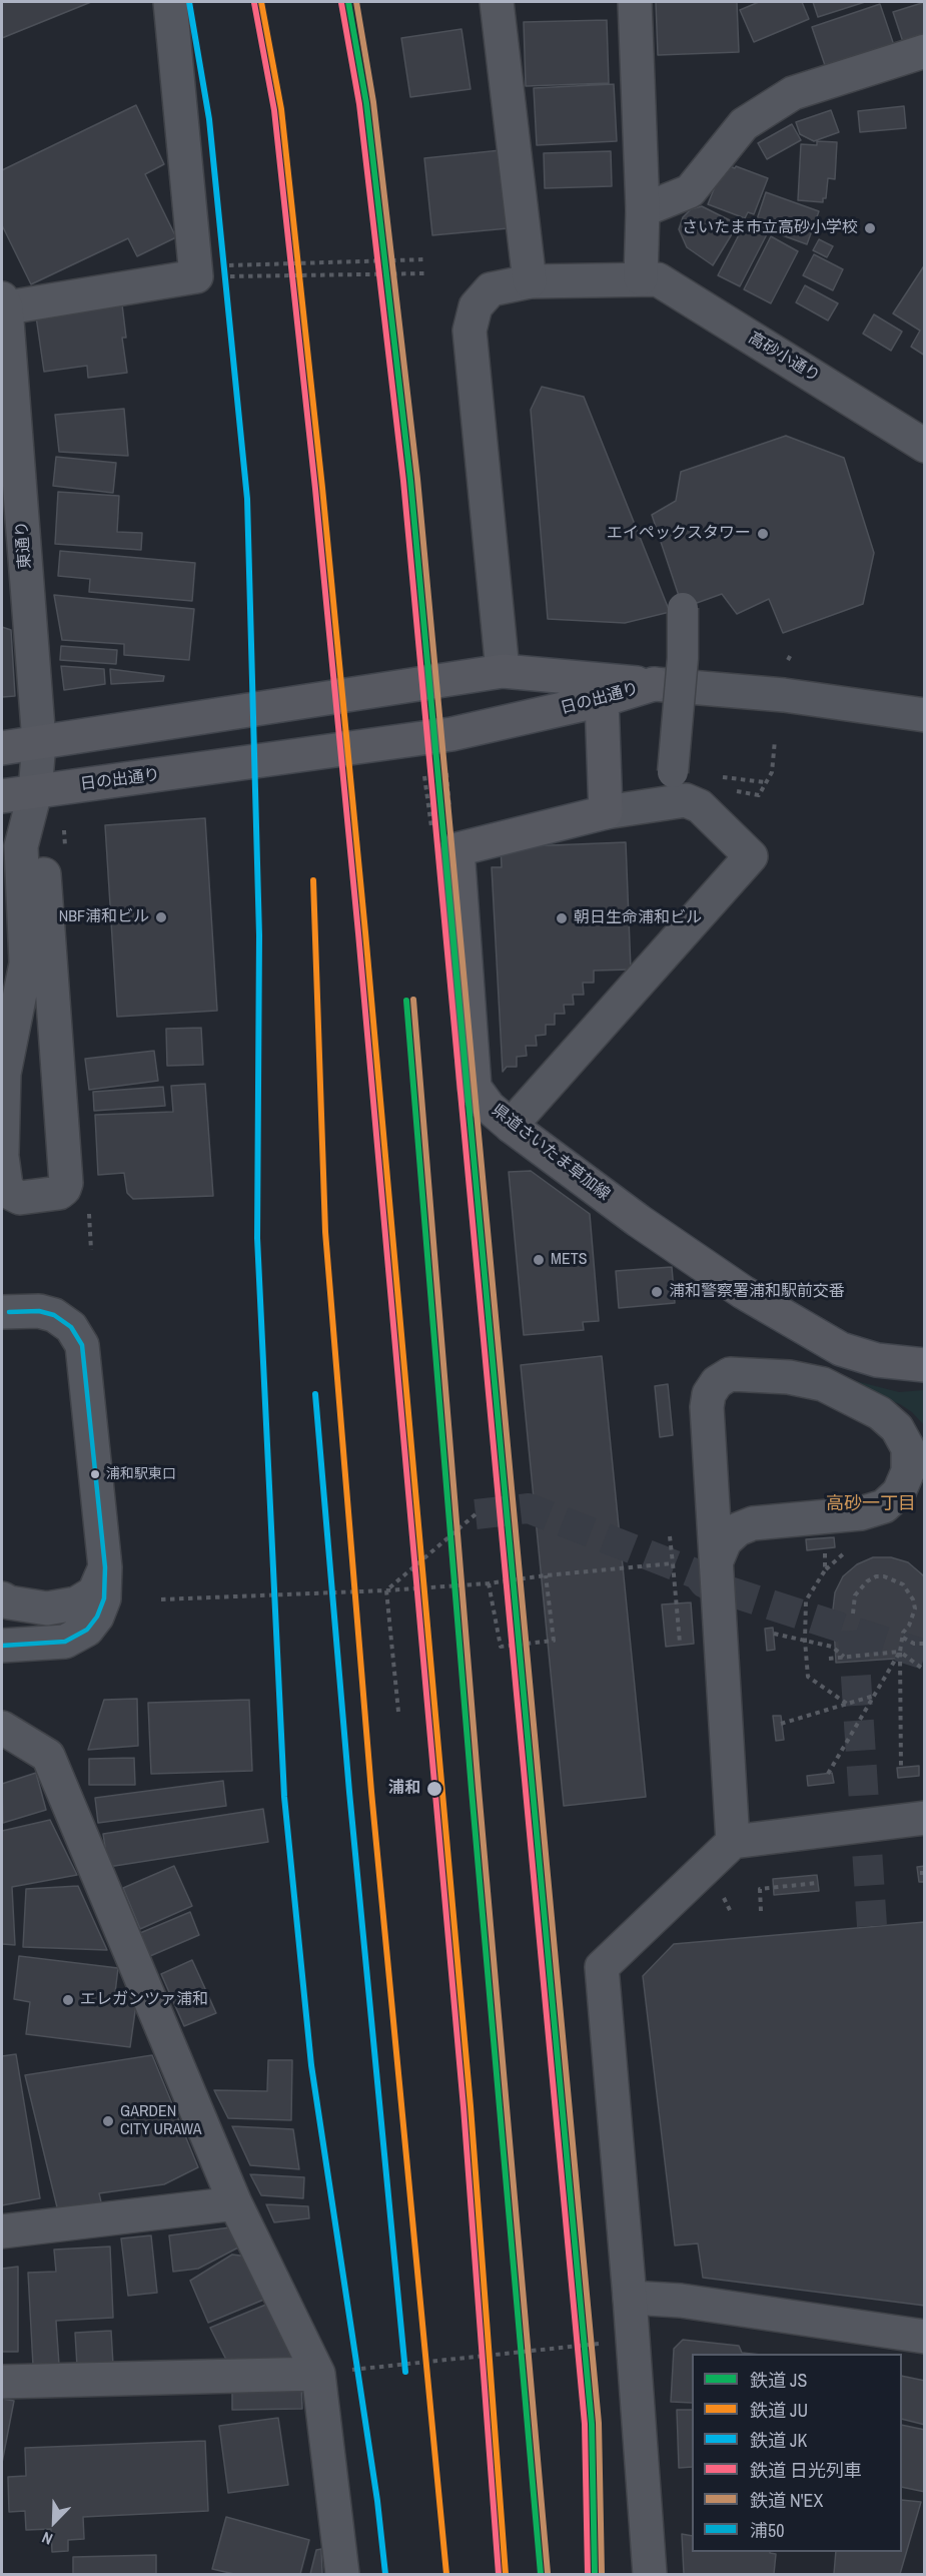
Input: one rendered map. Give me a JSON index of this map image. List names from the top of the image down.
{
  "streets": {
    "main road": ["日の出通り", "県道さいたま草加線"],
    "street": ["高砂小通り", "東通り"]
  },
  "crossings": [
    ["高砂小通り", "日の出通り"],
    ["東通り", "日の出通り"]
  ],
  "districts": ["高砂一丁目"],
  "places": [
    "さいたま市立高砂小学校",
    "エイペックスタワー",
    "NBF浦和ビル",
    "朝日生命浦和ビル",
    "METS",
    "浦和警察署浦和駅前交番",
    "浦和駅東口",
    "浦和",
    "エレガンツァ浦和",
    "GARDEN CITY URAWA"
  ],
  "lines": [
    "rail line JS",
    "rail line JU",
    "rail line JK",
    "rail line N'EX",
    "rail line 日光列車",
    "transit line 浦50"
  ],
  "legend": [
    "鉄道 JS",
    "鉄道 JU",
    "鉄道 JK",
    "鉄道 日光列車",
    "鉄道 N'EX",
    "浦50"
  ],
  "north": "bottom left"
}
